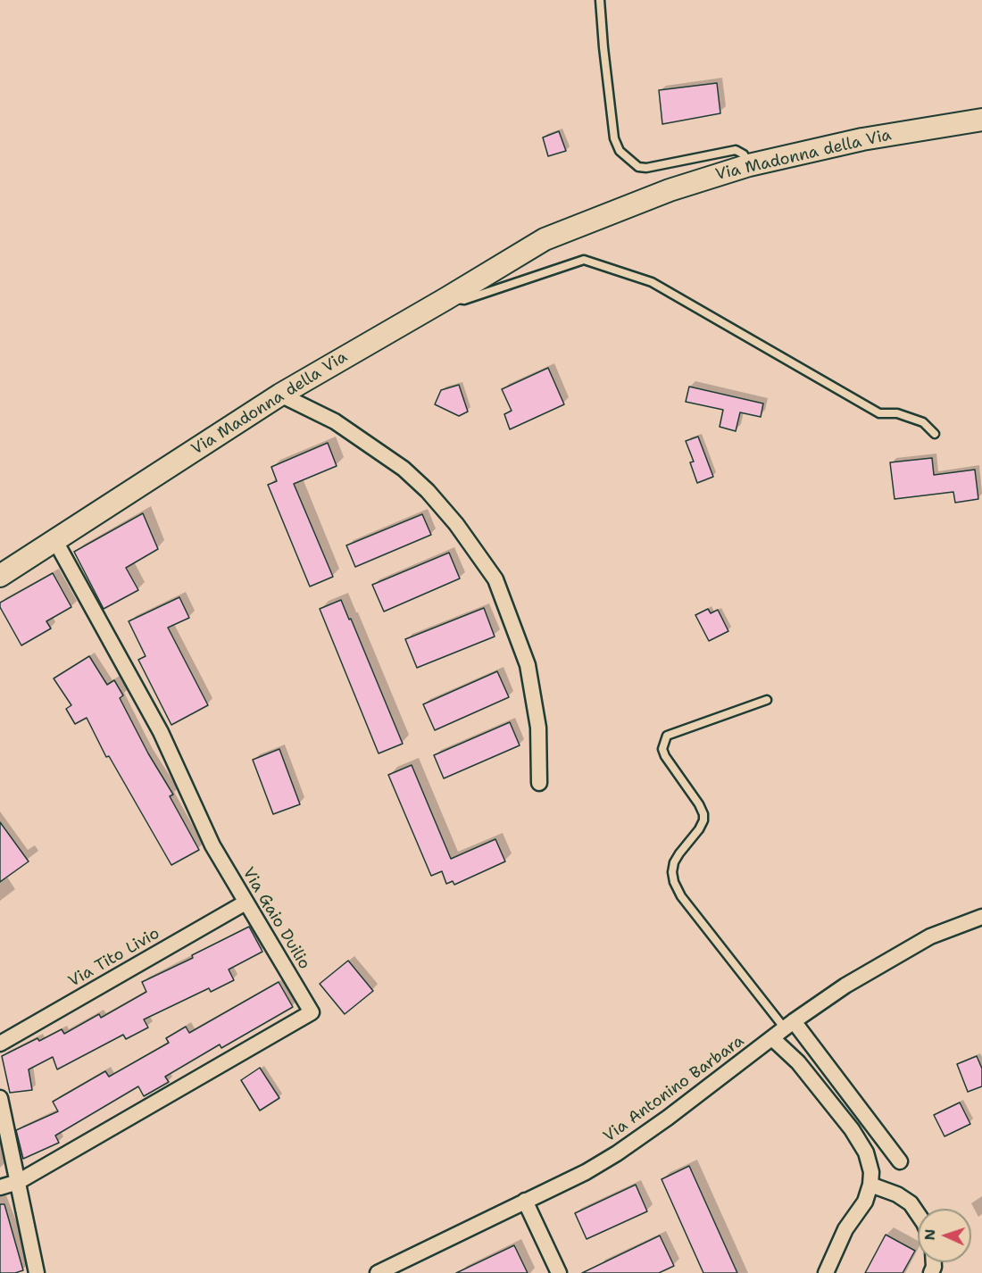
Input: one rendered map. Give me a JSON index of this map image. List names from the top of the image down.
{
  "streets": {
    "street": [
      "Via Madonna della Via",
      "Via Gaio Duilio",
      "Via Tito Livio",
      "Via Antonino Barbara"
    ]
  },
  "crossings": [
    ["Via Madonna della Via", "Via Gaio Duilio"],
    ["Via Gaio Duilio", "Via Tito Livio"]
  ],
  "north": "left"
}
